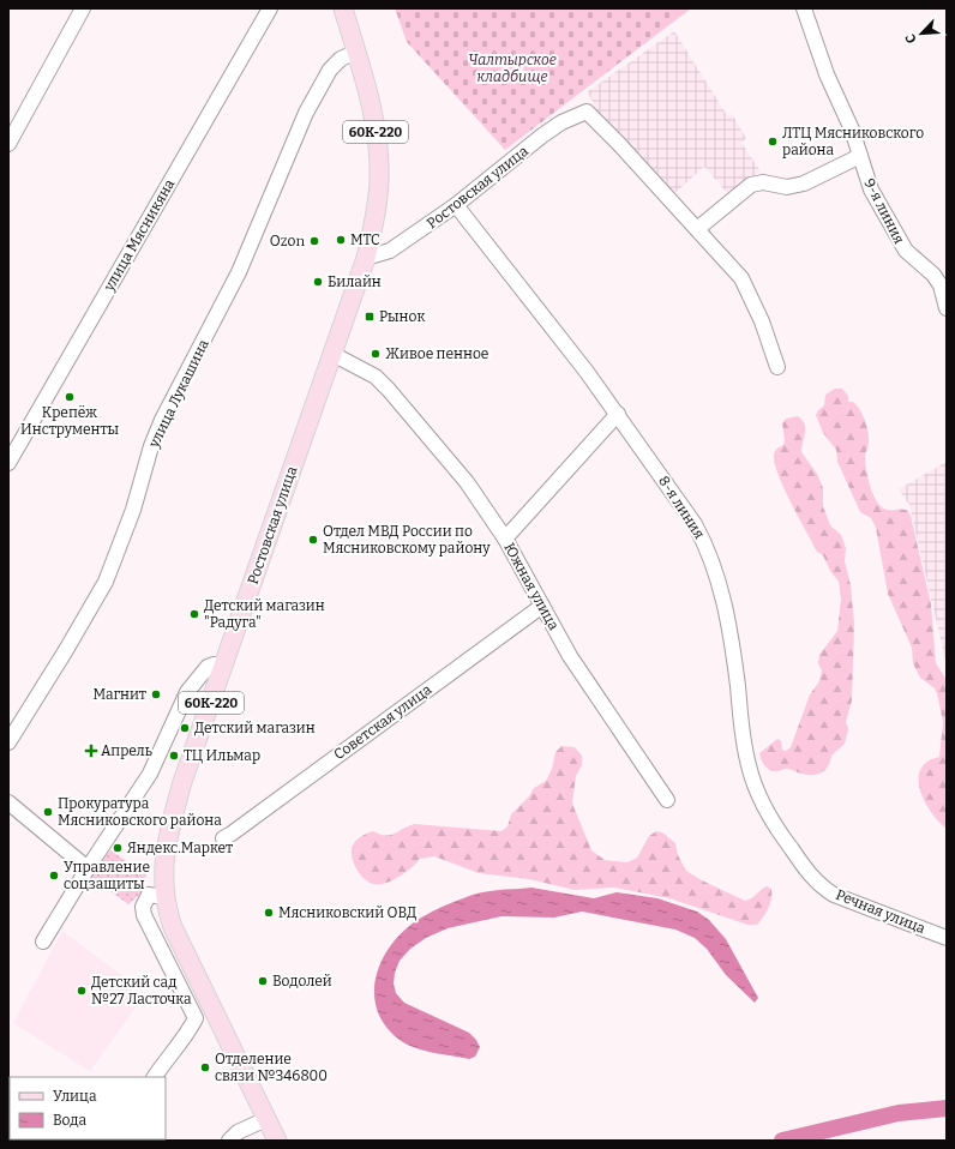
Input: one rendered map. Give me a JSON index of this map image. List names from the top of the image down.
{
  "streets": {
    "main road": ["60К-220", "Ростовская улица"],
    "street": [
      "9-я линия",
      "улица Мясникяна",
      "улица Лукашина",
      "8-я линия",
      "Южная улица",
      "Советская улица",
      "Речная улица"
    ]
  },
  "crossings": [
    ["Ростовская улица", "улица Лукашина"],
    ["Ростовская улица", "8-я линия"],
    ["Ростовская улица", "Южная улица"],
    ["8-я линия", "Речная улица"],
    ["Южная улица", "Советская улица"]
  ],
  "parks": ["Чалтырское кладбище"],
  "places": {
    "other": [
      "ЛТЦ Мясниковского района",
      "МТС",
      "Ozon",
      "Билайн",
      "Живое пенное",
      "Крепёж Инструменты",
      "Отдел МВД России по Мясниковскому району",
      "Детский магазин \"Радуга\"",
      "Магнит",
      "Детский магазин",
      "ТЦ Ильмар",
      "Прокуратура Мясниковского района",
      "Яндекс.Маркет",
      "Управление соцзащиты",
      "Мясниковский ОВД",
      "Водолей",
      "Детский сад №27 Ласточка",
      "Отделение связи №346800"
    ],
    "transit": ["Рынок"],
    "health": ["Апрель"]
  },
  "legend": ["Улица", "Вода"],
  "north": "bottom left"
}
